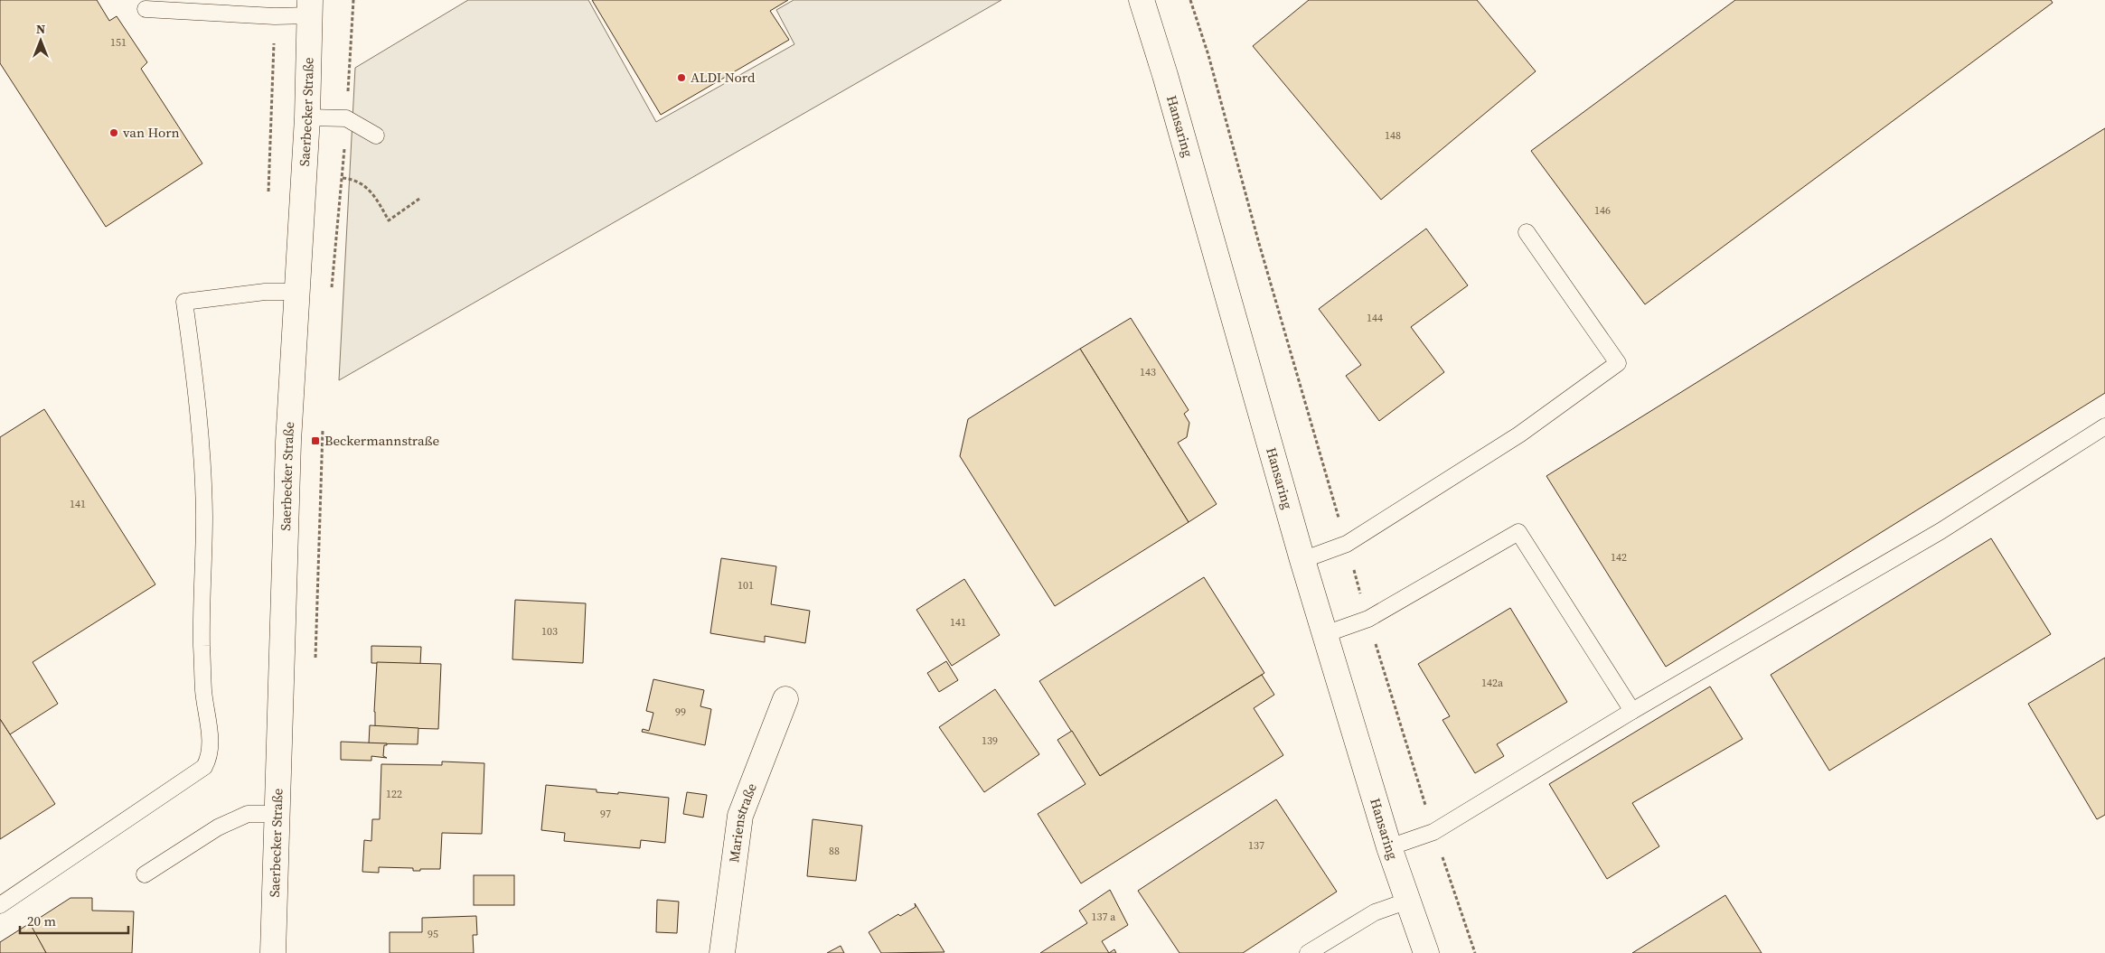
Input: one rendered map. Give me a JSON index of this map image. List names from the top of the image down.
{
  "streets": {
    "street": ["Saerbecker Straße", "Hansaring", "Marienstraße"]
  },
  "places": {
    "other": ["ALDI Nord", "van Horn"],
    "transit": ["Beckermannstraße"]
  },
  "house_numbers": [
    "151",
    "148",
    "146",
    "144",
    "143",
    "141",
    "142",
    "101",
    "141",
    "103",
    "142a",
    "99",
    "139",
    "122",
    "97",
    "137",
    "88",
    "137 a",
    "95"
  ],
  "scale_bar": "20 m",
  "north": "top"
}
